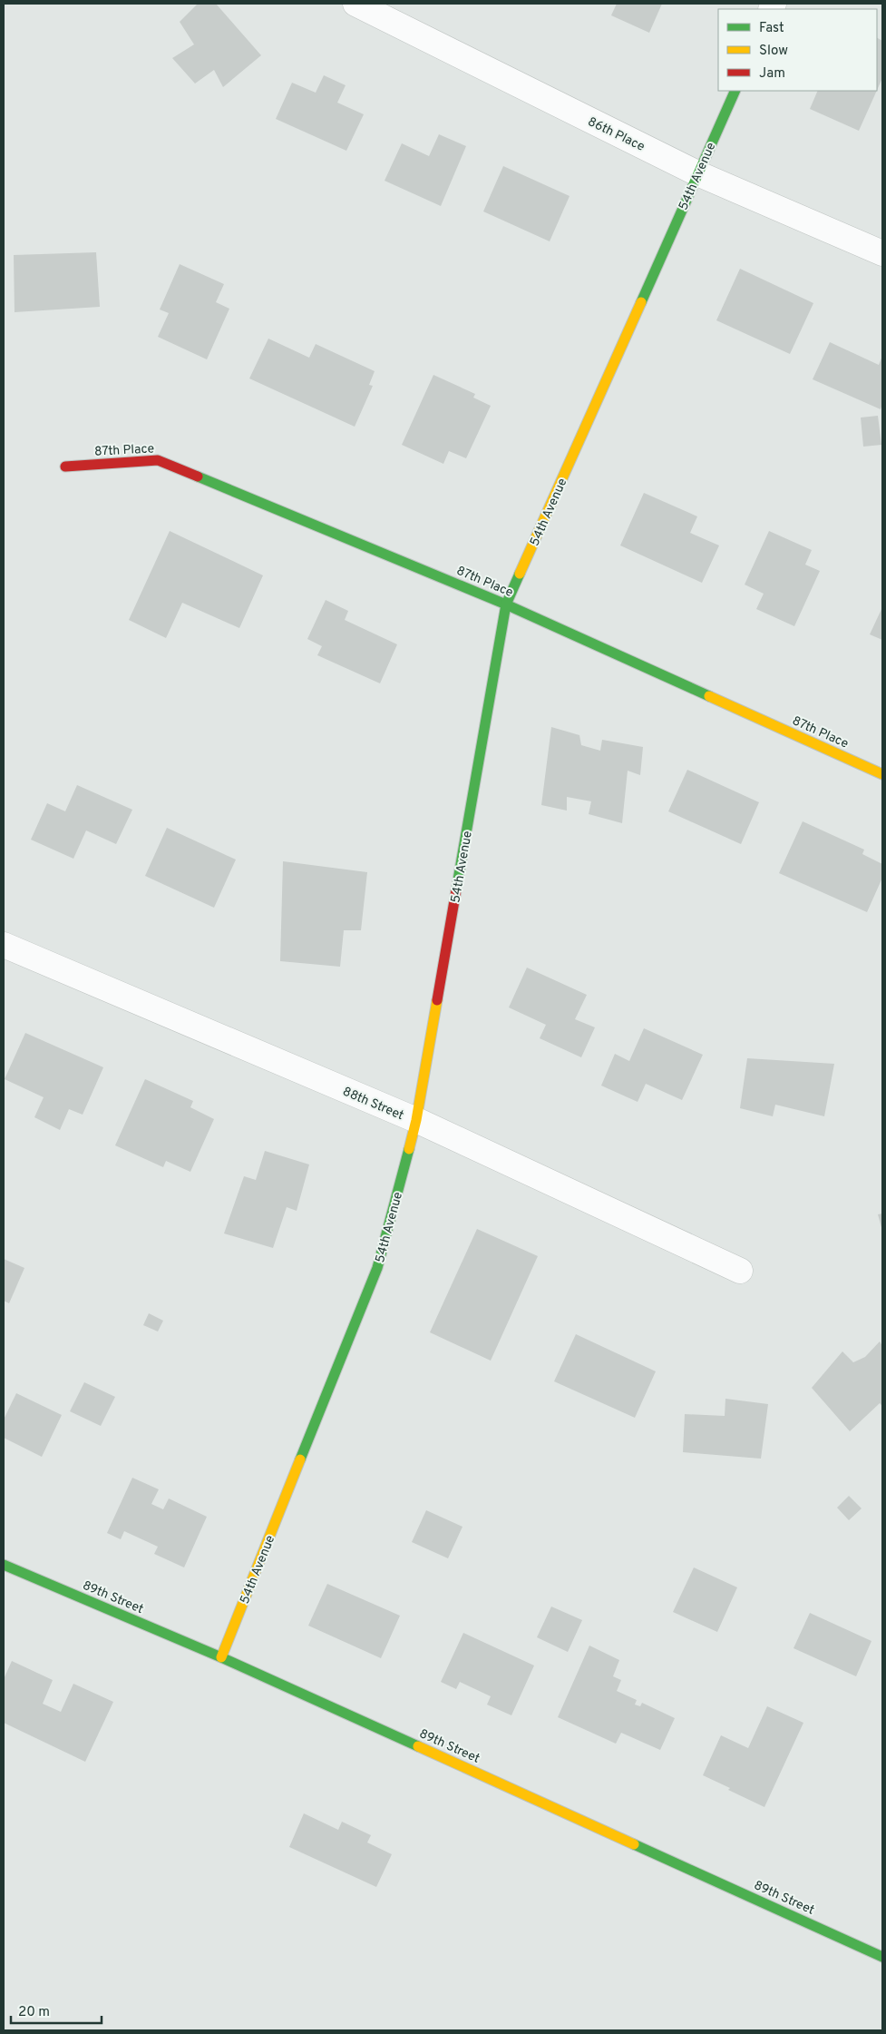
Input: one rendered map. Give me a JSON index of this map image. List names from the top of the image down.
{
  "streets": {
    "street": [
      "86th Place",
      "54th Avenue",
      "87th Place",
      "88th Street",
      "89th Street"
    ]
  },
  "crossings": [
    ["86th Place", "54th Avenue"],
    ["54th Avenue", "87th Place"],
    ["54th Avenue", "88th Street"],
    ["54th Avenue", "89th Street"]
  ],
  "legend": ["Fast", "Slow", "Jam"],
  "scale_bar": "20 m"
}
